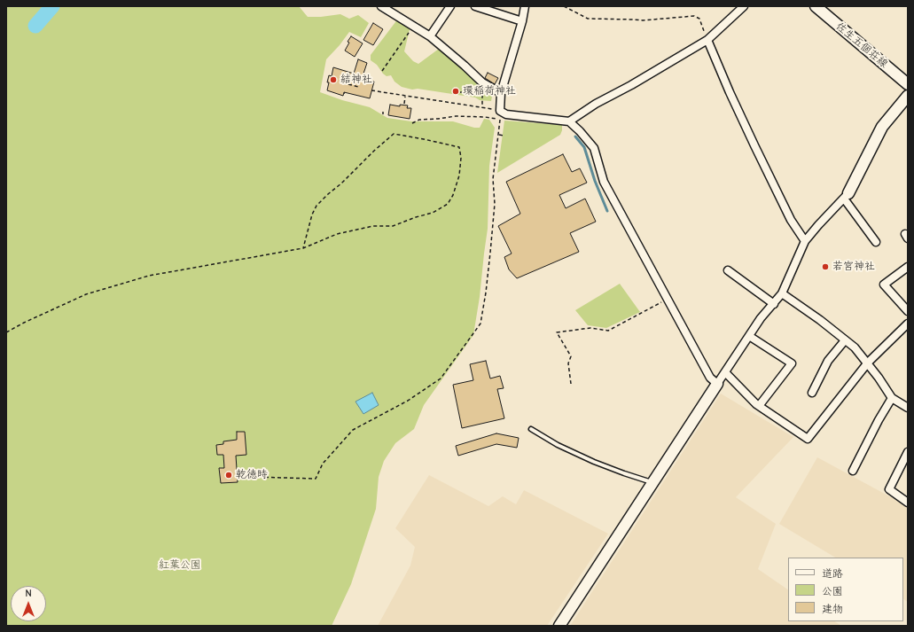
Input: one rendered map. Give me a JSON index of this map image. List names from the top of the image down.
{
  "streets": {
    "street": ["佐生五個荘線"]
  },
  "parks": ["紅葉公園"],
  "places": [
    "結神社",
    "環稲荷神社",
    "若宮神社",
    "乾徳時"
  ],
  "legend": ["道路", "公園", "建物"],
  "north": "top"
}
